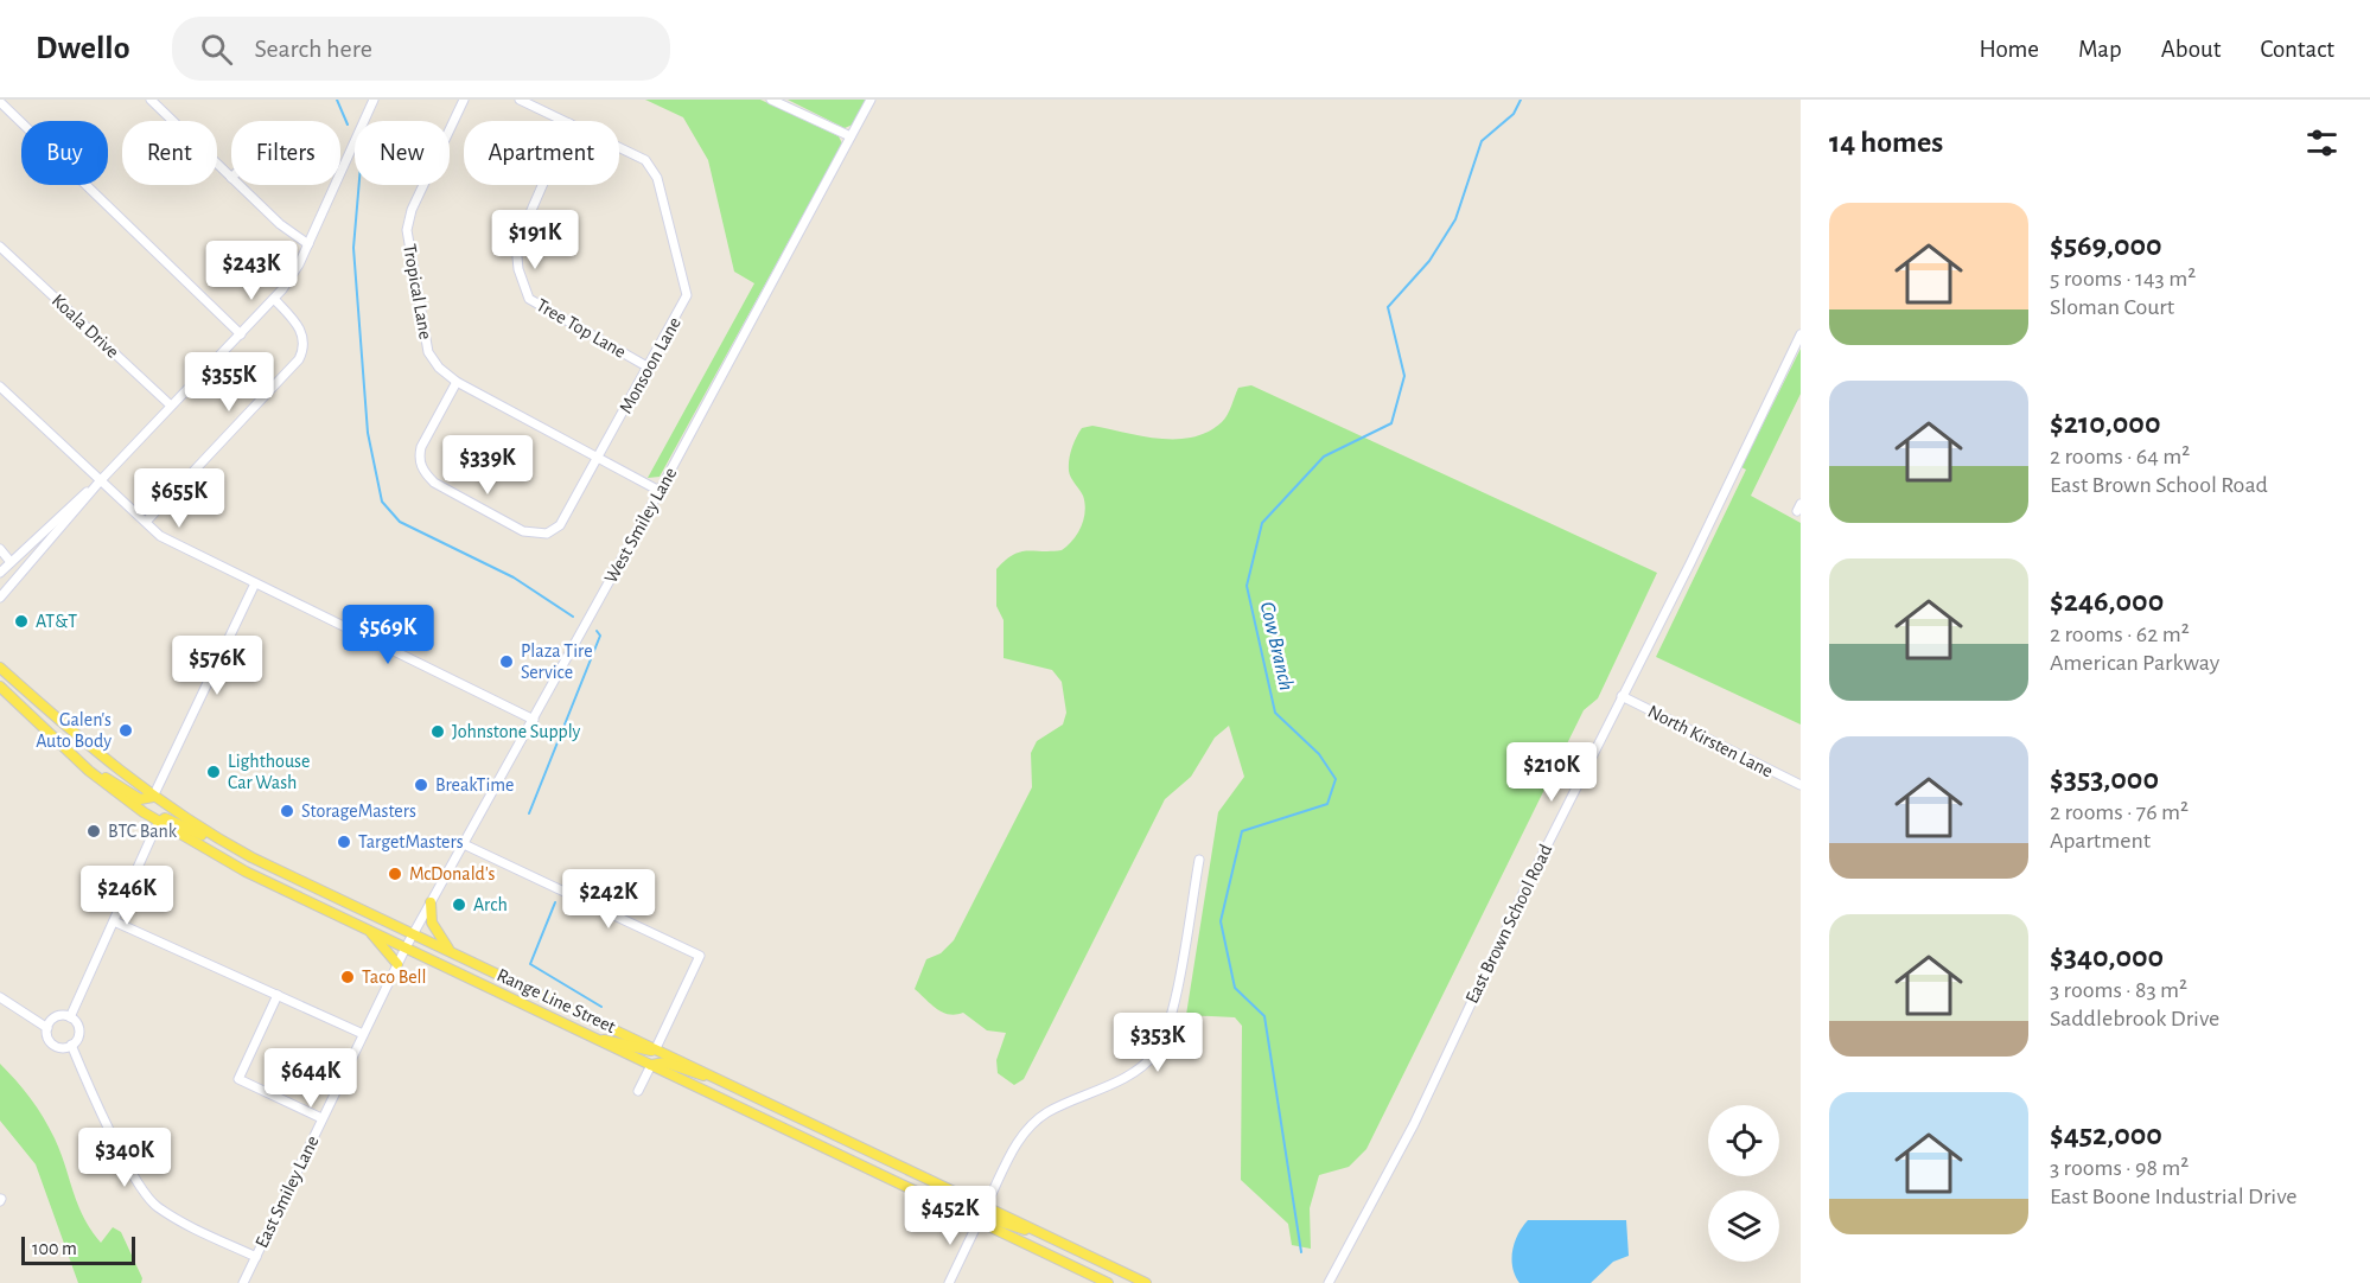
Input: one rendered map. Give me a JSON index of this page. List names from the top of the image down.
{
  "streets": {
    "main road": ["Range Line Street"],
    "street": [
      "Tropical Lane",
      "Koala Drive",
      "Tree Top Lane",
      "Monsoon Lane",
      "West Smiley Lane",
      "North Kirsten Lane",
      "East Brown School Road",
      "East Smiley Lane"
    ]
  },
  "crossings": [
    ["Tropical Lane", "Monsoon Lane"],
    ["Tropical Lane", "West Smiley Lane"],
    ["Tree Top Lane", "Monsoon Lane"],
    ["West Smiley Lane", "Range Line Street"],
    ["West Smiley Lane", "East Smiley Lane"],
    ["North Kirsten Lane", "East Brown School Road"],
    ["Range Line Street", "East Smiley Lane"]
  ],
  "water": ["Cow Branch"],
  "places": [
    "AT&T",
    "Plaza Tire Service",
    "Galen's Auto Body",
    "Johnstone Supply",
    "Lighthouse Car Wash",
    "BreakTime",
    "StorageMasters",
    "BTC Bank",
    "TargetMasters",
    "McDonald's",
    "Arch",
    "Taco Bell"
  ],
  "scale_bar": "100 m",
  "page": {
    "header": "Dwello",
    "search": "Search here",
    "nav": [
      "Home",
      "Map",
      "About",
      "Contact"
    ],
    "heading": "14 homes",
    "chip": [
      "Buy",
      "Rent",
      "Filters",
      "New",
      "Apartment"
    ],
    "list": [
      {
        "name": "$569,000",
        "note": "5 rooms · 143 m² · Sloman Court"
      },
      {
        "name": "$210,000",
        "note": "2 rooms · 64 m² · East Brown School Road"
      },
      {
        "name": "$246,000",
        "note": "2 rooms · 62 m² · American Parkway"
      },
      {
        "name": "$353,000",
        "note": "2 rooms · 76 m² · Apartment"
      },
      {
        "name": "$340,000",
        "note": "3 rooms · 83 m² · Saddlebrook Drive"
      },
      {
        "name": "$452,000",
        "note": "3 rooms · 98 m² · East Boone Industrial Drive"
      }
    ],
    "price": [
      "$191K",
      "$243K",
      "$355K",
      "$339K",
      "$655K",
      "$569K",
      "$576K",
      "$210K",
      "$246K",
      "$242K",
      "$353K",
      "$644K",
      "$340K",
      "$452K"
    ],
    "scale": "100 m"
  }
}
